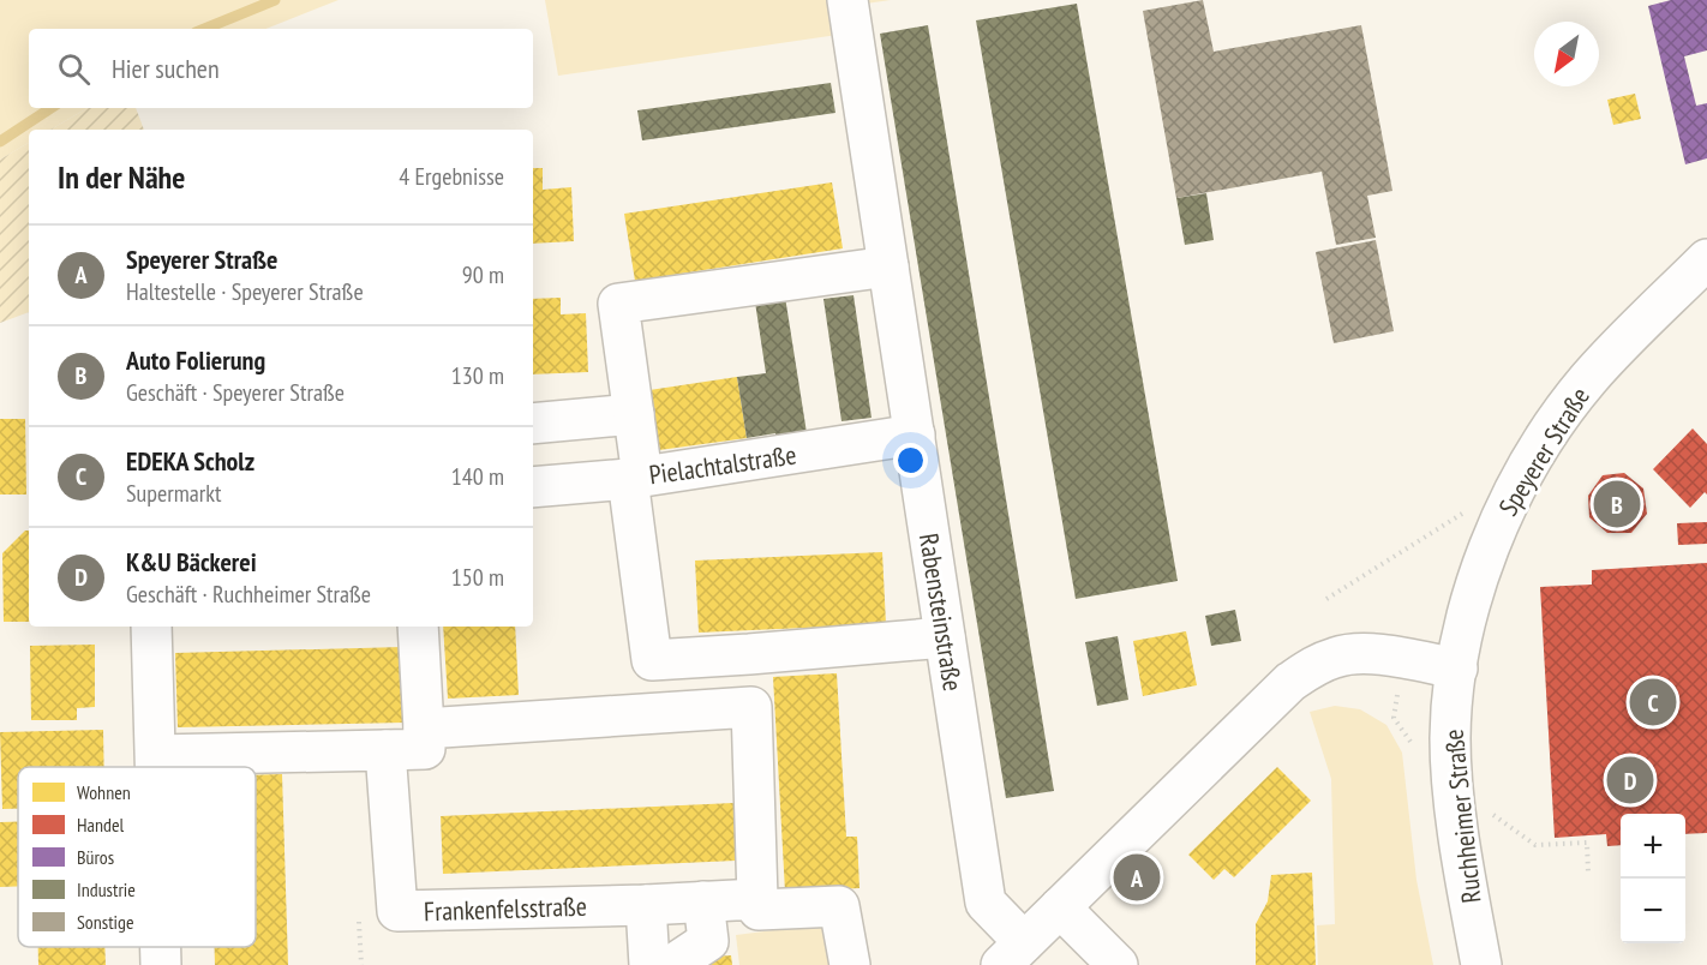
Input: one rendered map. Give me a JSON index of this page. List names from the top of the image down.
{
  "streets": {
    "street": [
      "Speyerer Straße",
      "Pielachtalstraße",
      "Rabensteinstraße",
      "Ruchheimer Straße",
      "Frankenfelsstraße"
    ]
  },
  "crossings": [
    ["Speyerer Straße", "Ruchheimer Straße"],
    ["Pielachtalstraße", "Rabensteinstraße"]
  ],
  "legend": [
    "Wohnen",
    "Handel",
    "Büros",
    "Industrie",
    "Sonstige"
  ],
  "north": "bottom left",
  "page": {
    "search": "Hier suchen",
    "heading": ["In der Nähe", "4 Ergebnisse"],
    "list": [
      {
        "mark": "A",
        "name": "Speyerer Straße",
        "note": "Haltestelle · Speyerer Straße",
        "value": "90 m"
      },
      {
        "mark": "B",
        "name": "Auto Folierung",
        "note": "Geschäft · Speyerer Straße",
        "value": "130 m"
      },
      {
        "mark": "C",
        "name": "EDEKA Scholz",
        "note": "Supermarkt",
        "value": "140 m"
      },
      {
        "mark": "D",
        "name": "K&U Bäckerei",
        "note": "Geschäft · Ruchheimer Straße",
        "value": "150 m"
      }
    ],
    "pins": [
      "B",
      "C",
      "D",
      "A"
    ],
    "map_buttons": ["+", "−"]
  }
}
